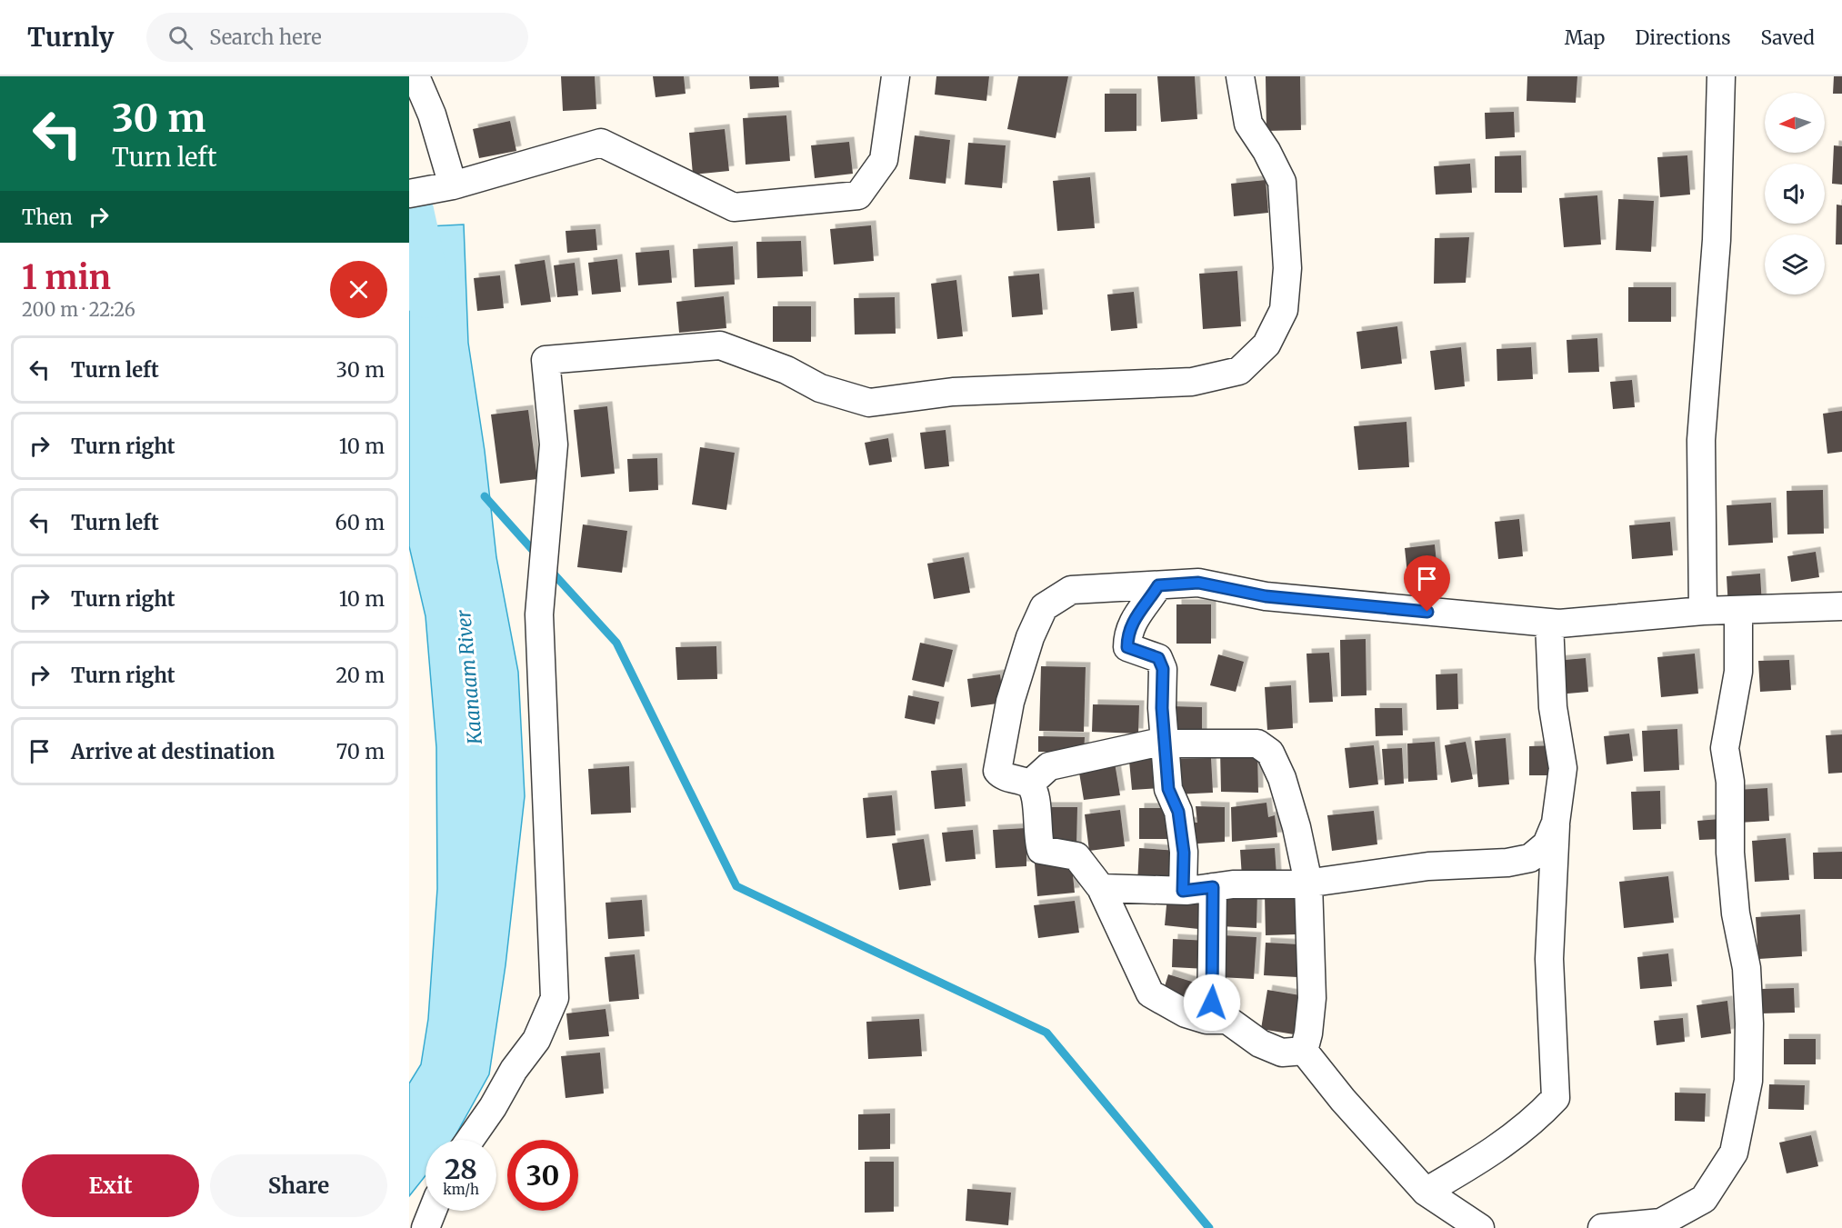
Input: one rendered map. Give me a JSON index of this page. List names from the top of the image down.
{
  "water": ["Kaanaam River"],
  "north": "left",
  "page": {
    "header": "Turnly",
    "search": "Search here",
    "nav": ["Map", "Directions", "Saved"],
    "turn": ["30 m", "Turn left"],
    "then": "Then",
    "heading": ["1 min", "200 m · 22:26"],
    "list": [
      {
        "name": "Turn left",
        "value": "30 m"
      },
      {
        "name": "Turn right",
        "value": "10 m"
      },
      {
        "name": "Turn left",
        "value": "60 m"
      },
      {
        "name": "Turn right",
        "value": "10 m"
      },
      {
        "name": "Turn right",
        "value": "20 m"
      },
      {
        "name": "Arrive at destination",
        "value": "70 m"
      }
    ],
    "speed": "28 km/h",
    "limit": "30",
    "buttons": ["Exit", "Share"]
  }
}
